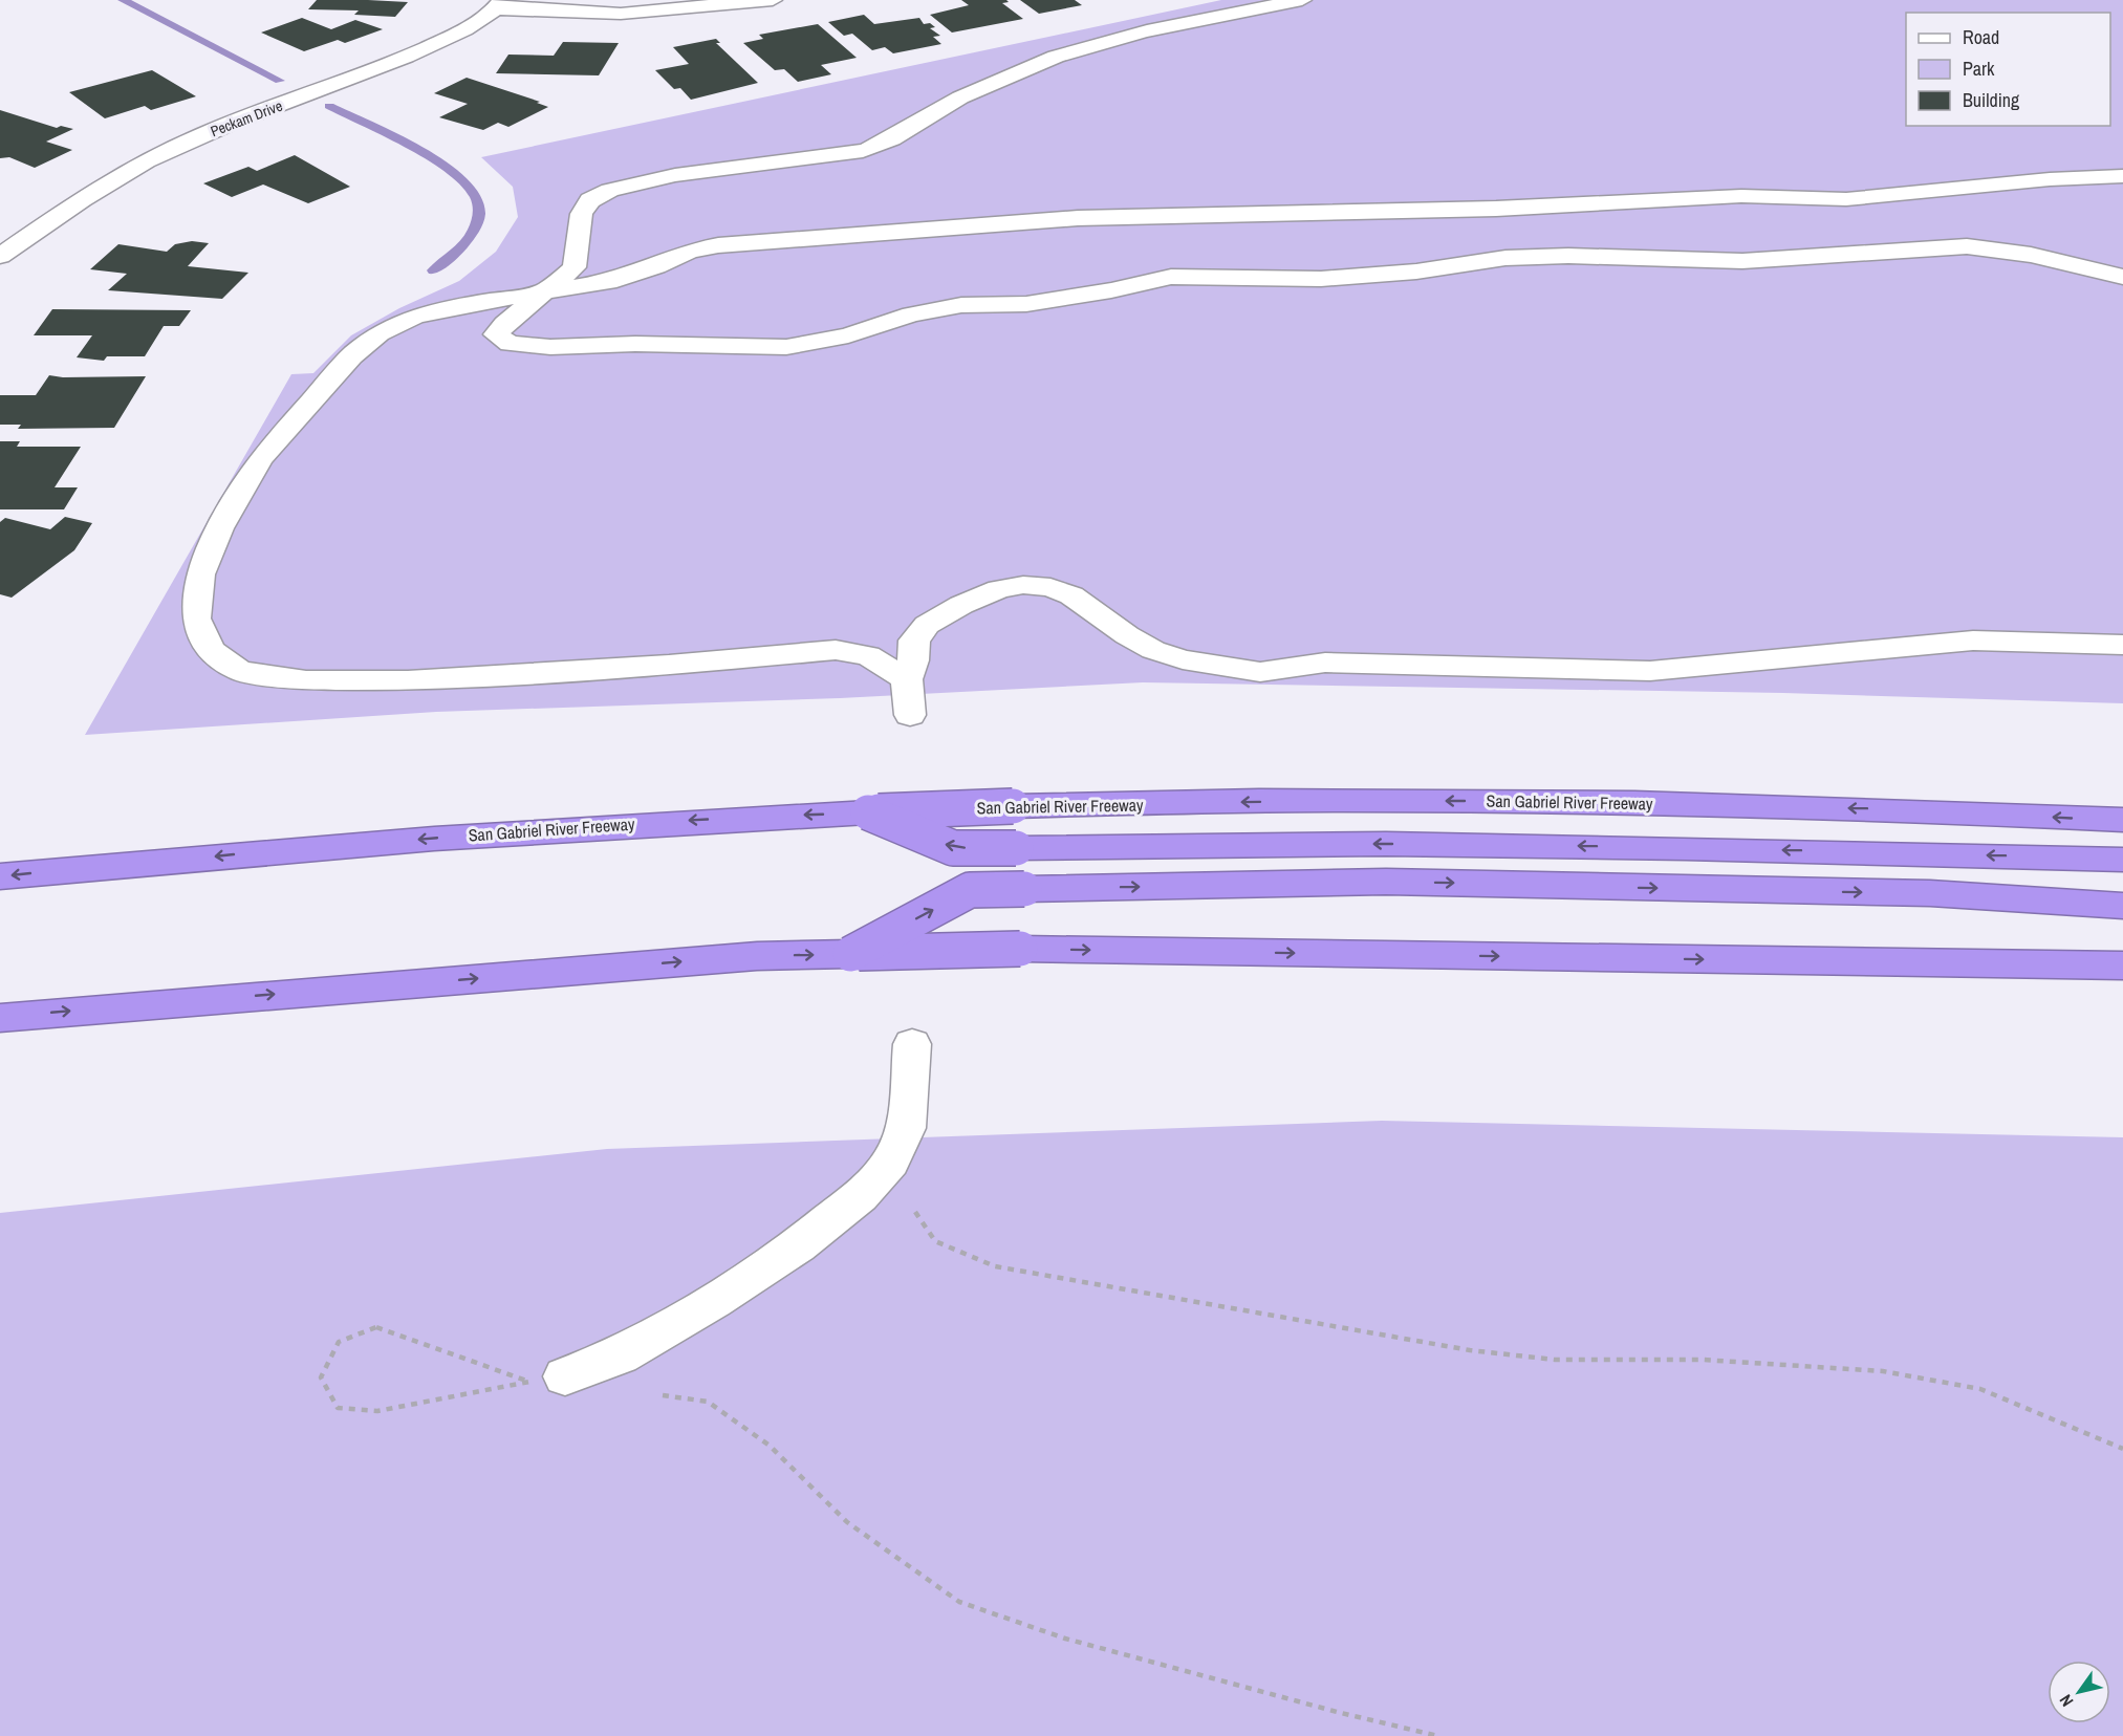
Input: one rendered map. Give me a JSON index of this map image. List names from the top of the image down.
{
  "streets": {
    "highway": ["San Gabriel River Freeway"],
    "street": ["Peckam Drive"]
  },
  "legend": ["Road", "Park", "Building"],
  "north": "bottom left"
}
